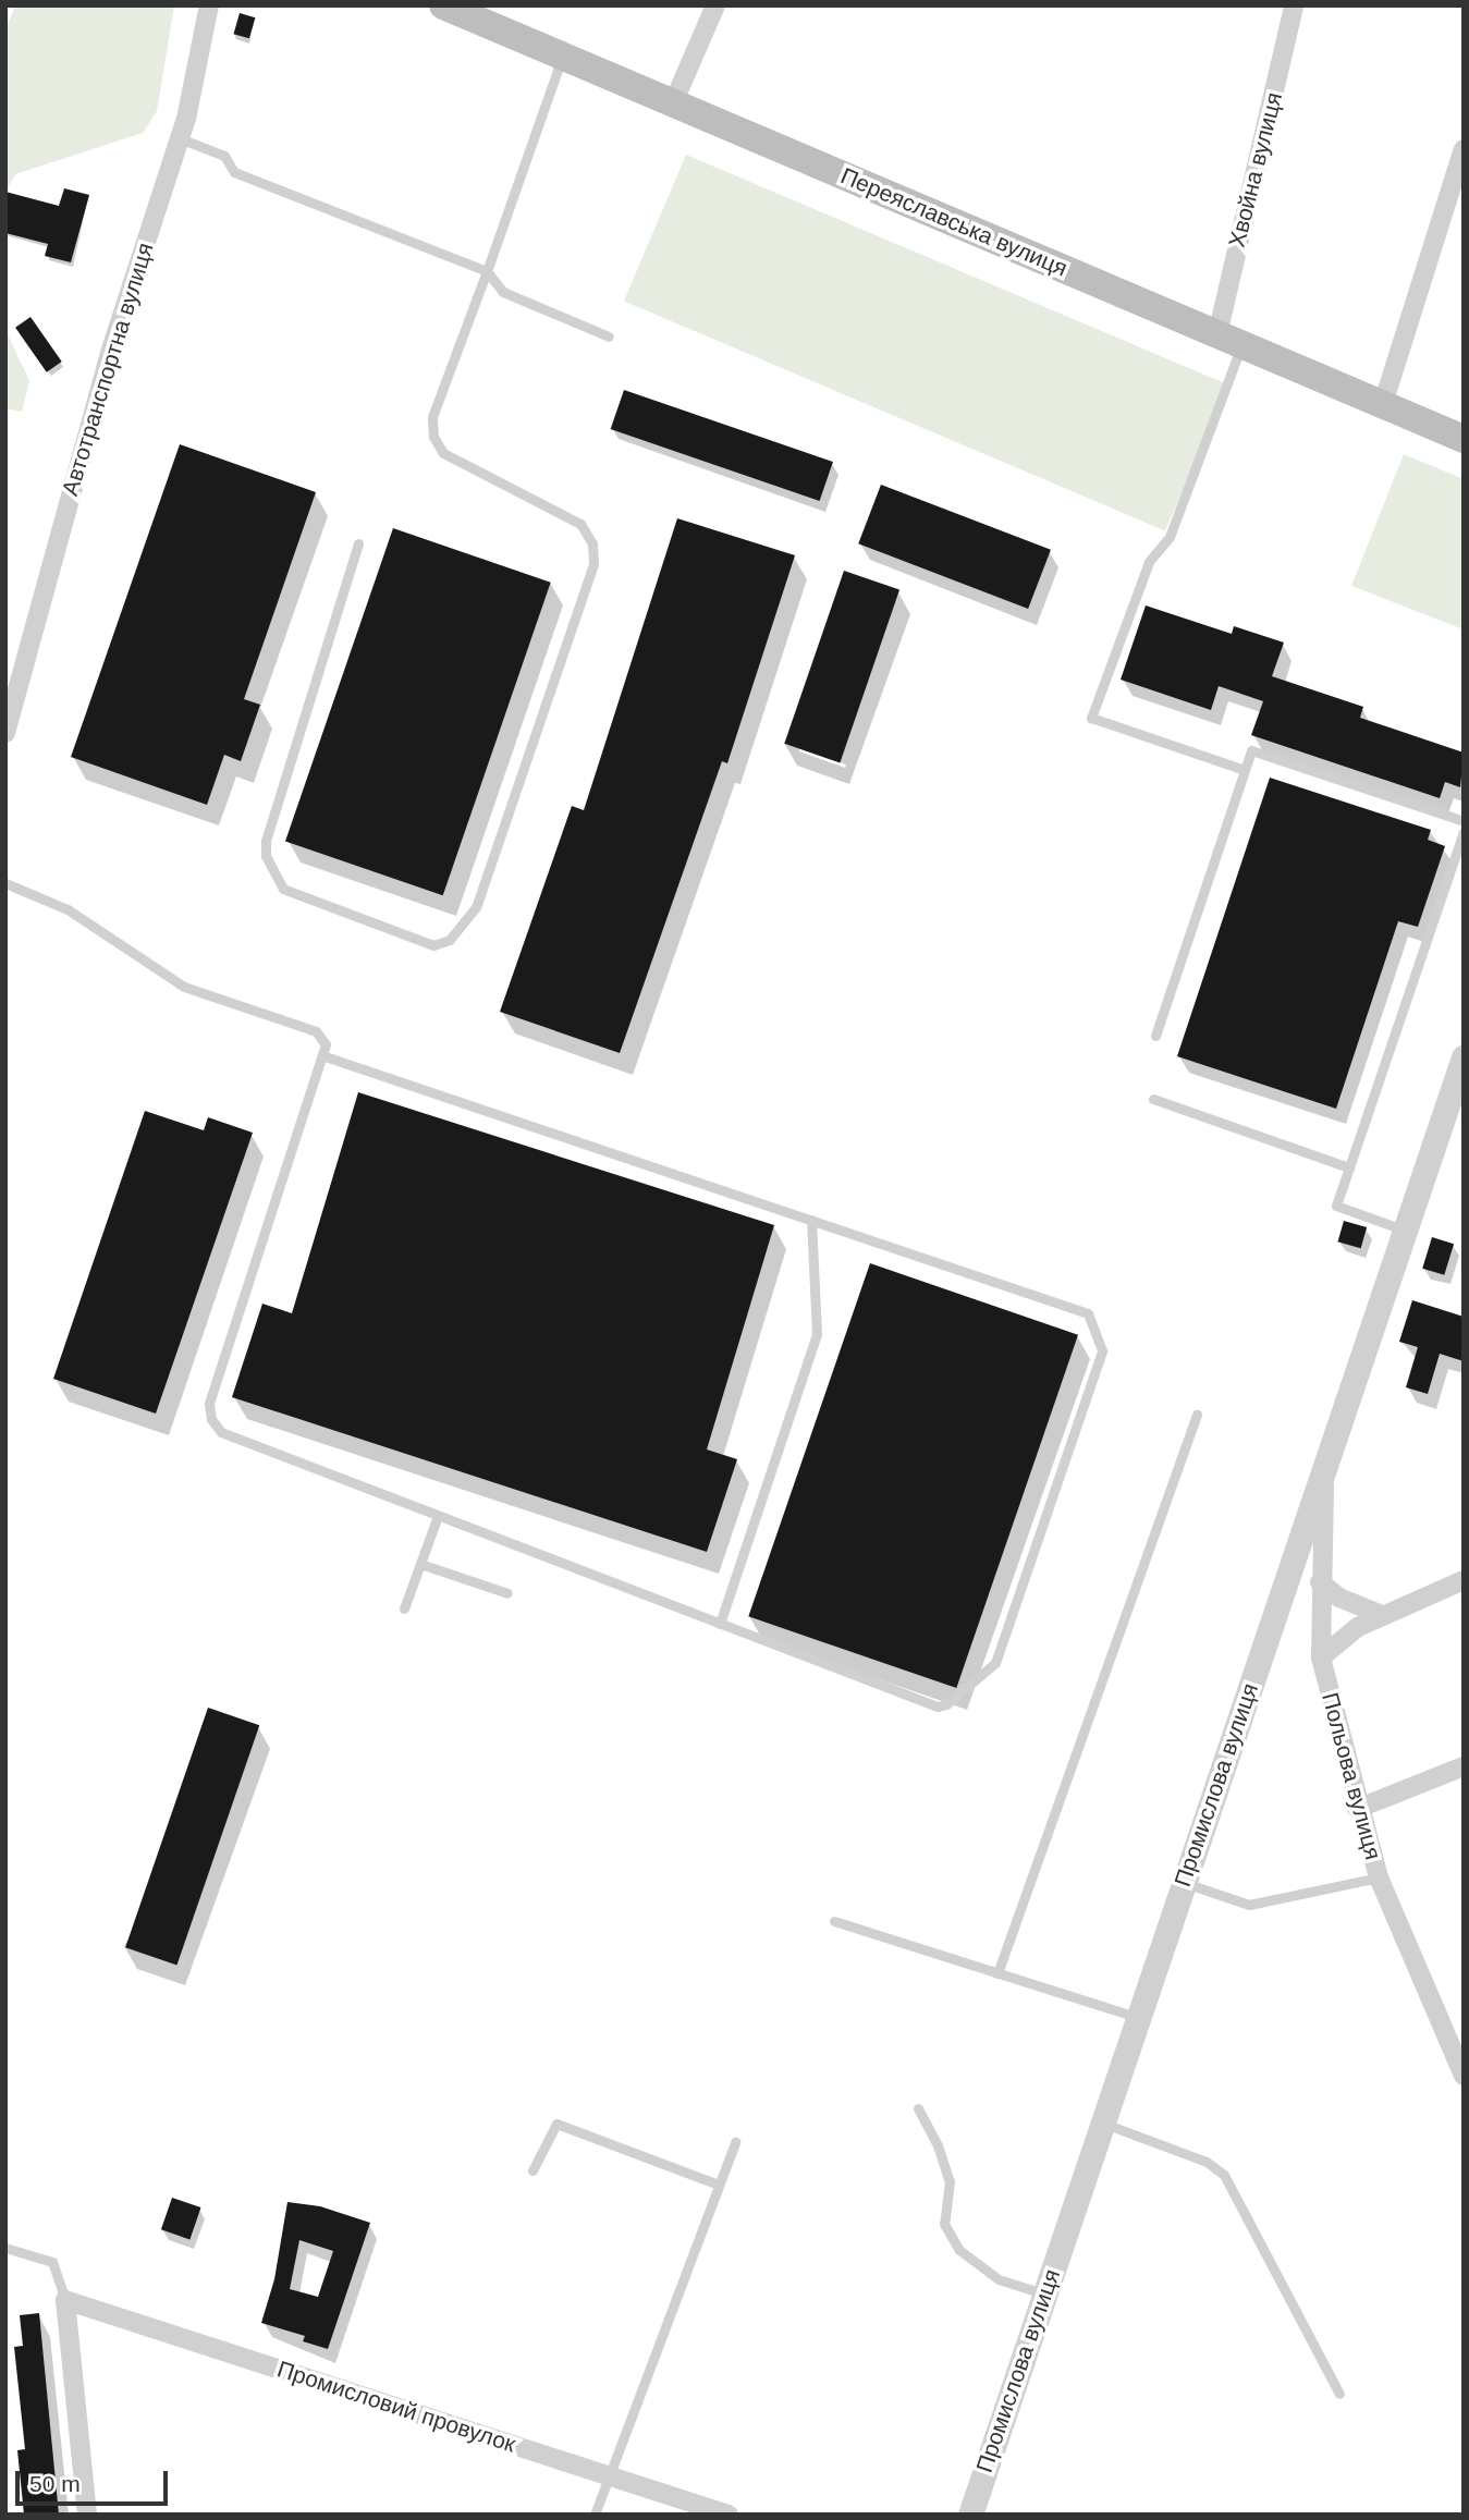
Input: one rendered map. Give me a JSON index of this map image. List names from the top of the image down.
{
  "streets": {
    "main road": ["Переяславська вулиця"],
    "street": [
      "Хвойна вулиця",
      "Автотранспортна вулиця",
      "Польова вулиця",
      "Промислова вулиця",
      "Промисловий провулок"
    ]
  },
  "crossings": [
    ["Хвойна вулиця", "Переяславська вулиця"],
    ["Польова вулиця", "Промислова вулиця"]
  ],
  "scale_bar": "50 m"
}
